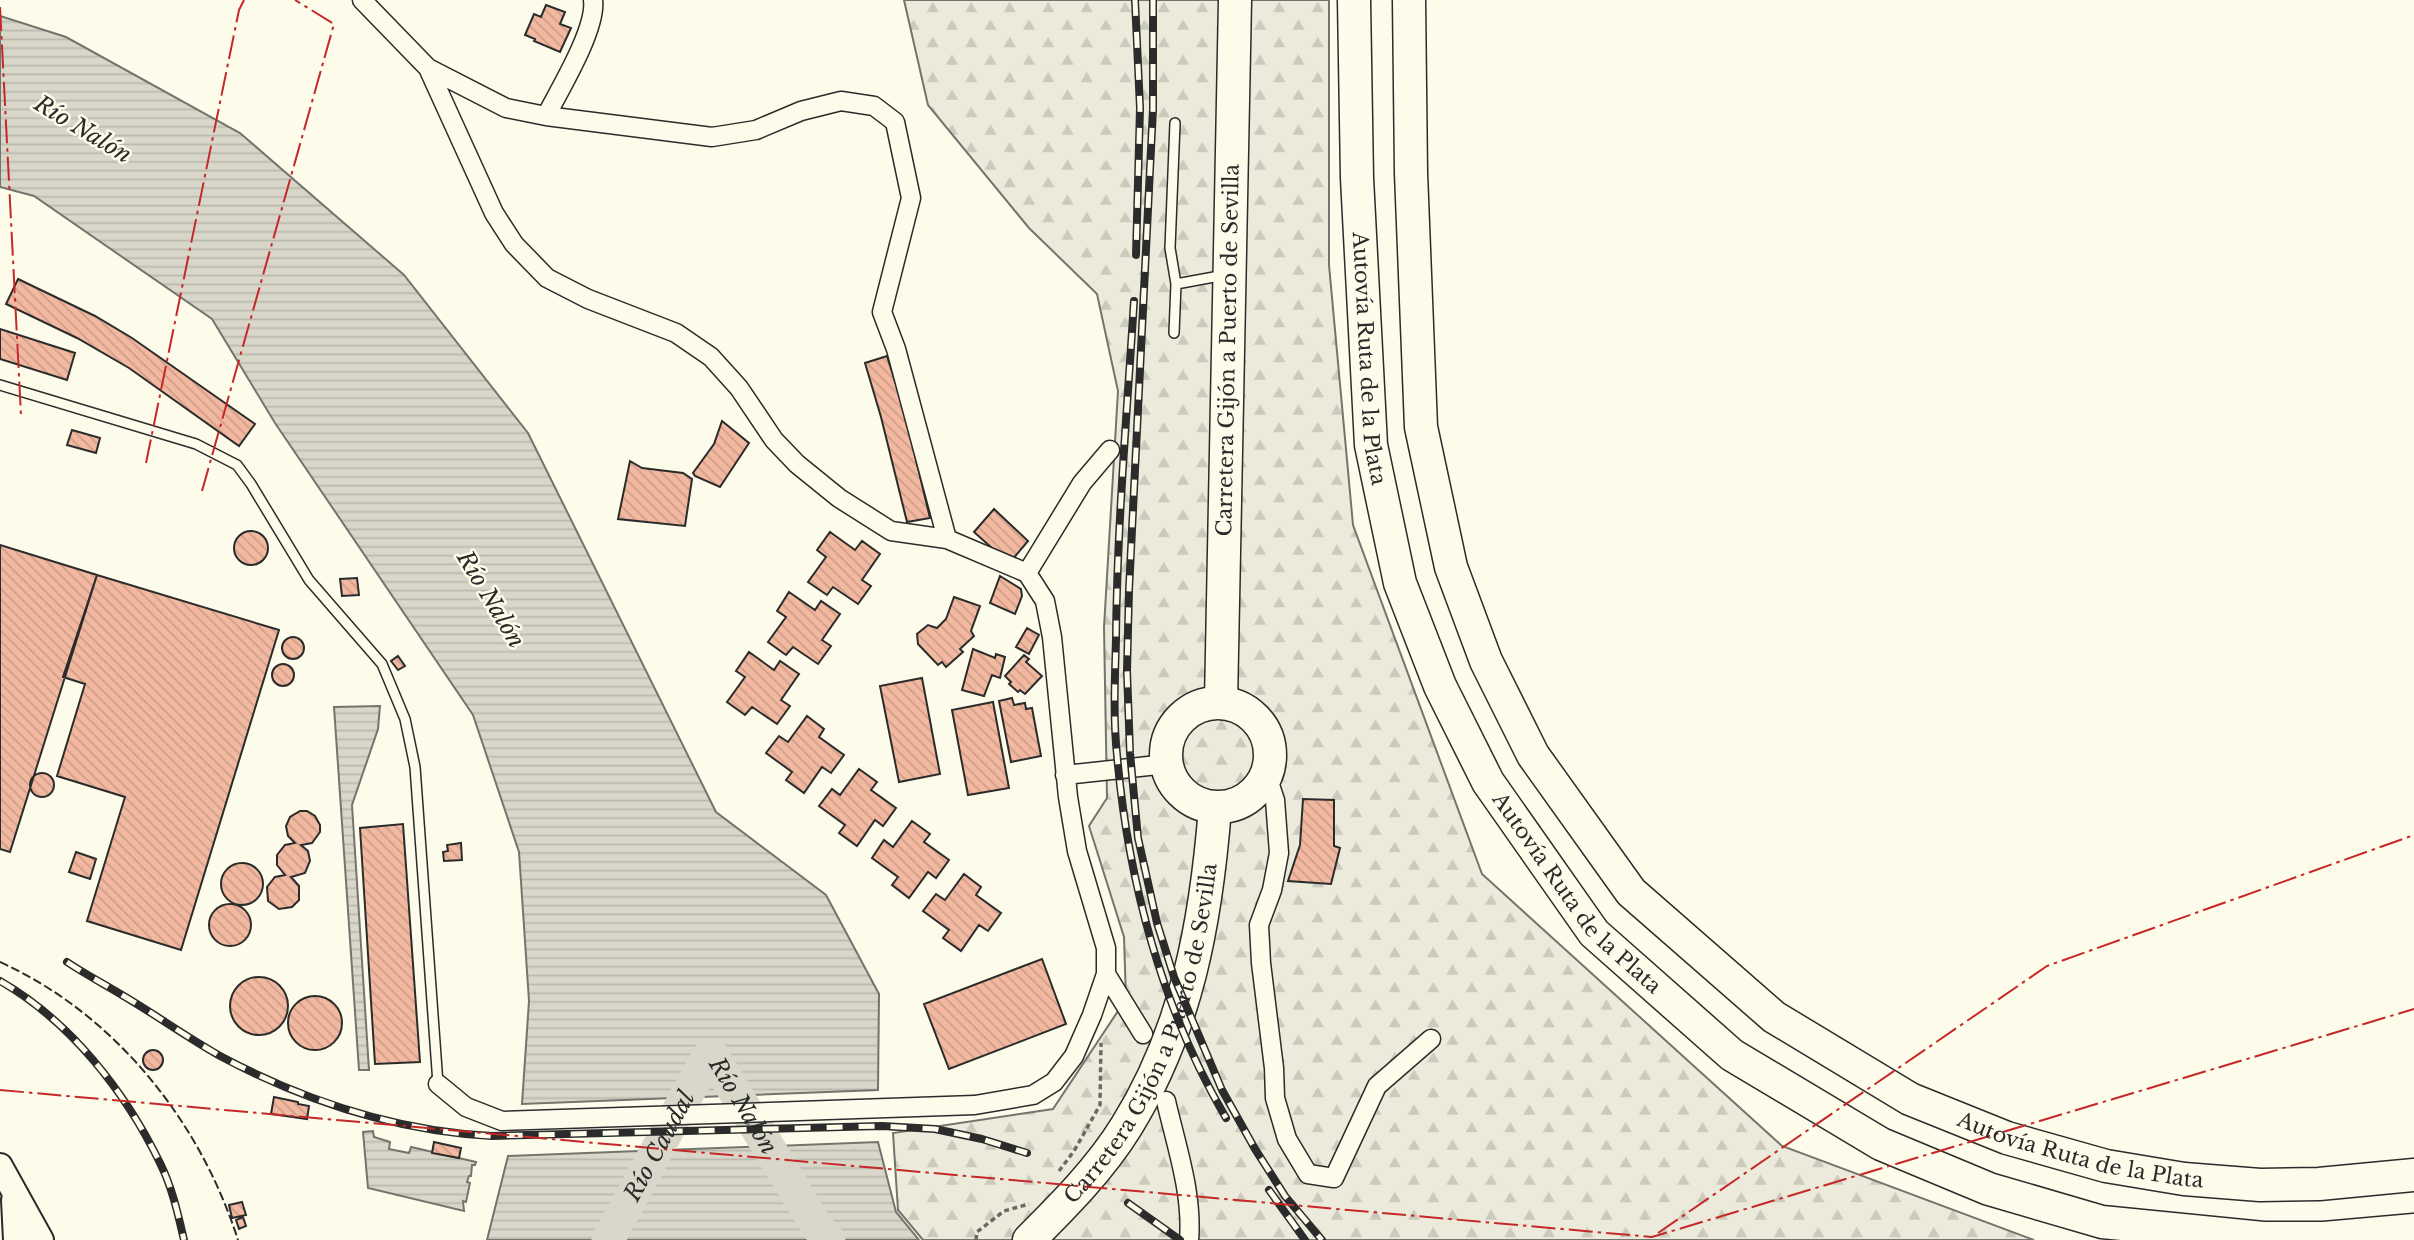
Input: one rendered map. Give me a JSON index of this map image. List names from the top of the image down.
{
  "streets": {
    "highway": ["Carretera Gijón a Puerto de Sevilla", "Autovía Ruta de la Plata"]
  },
  "water": ["Río Nalón", "Río Caudal"]
}
